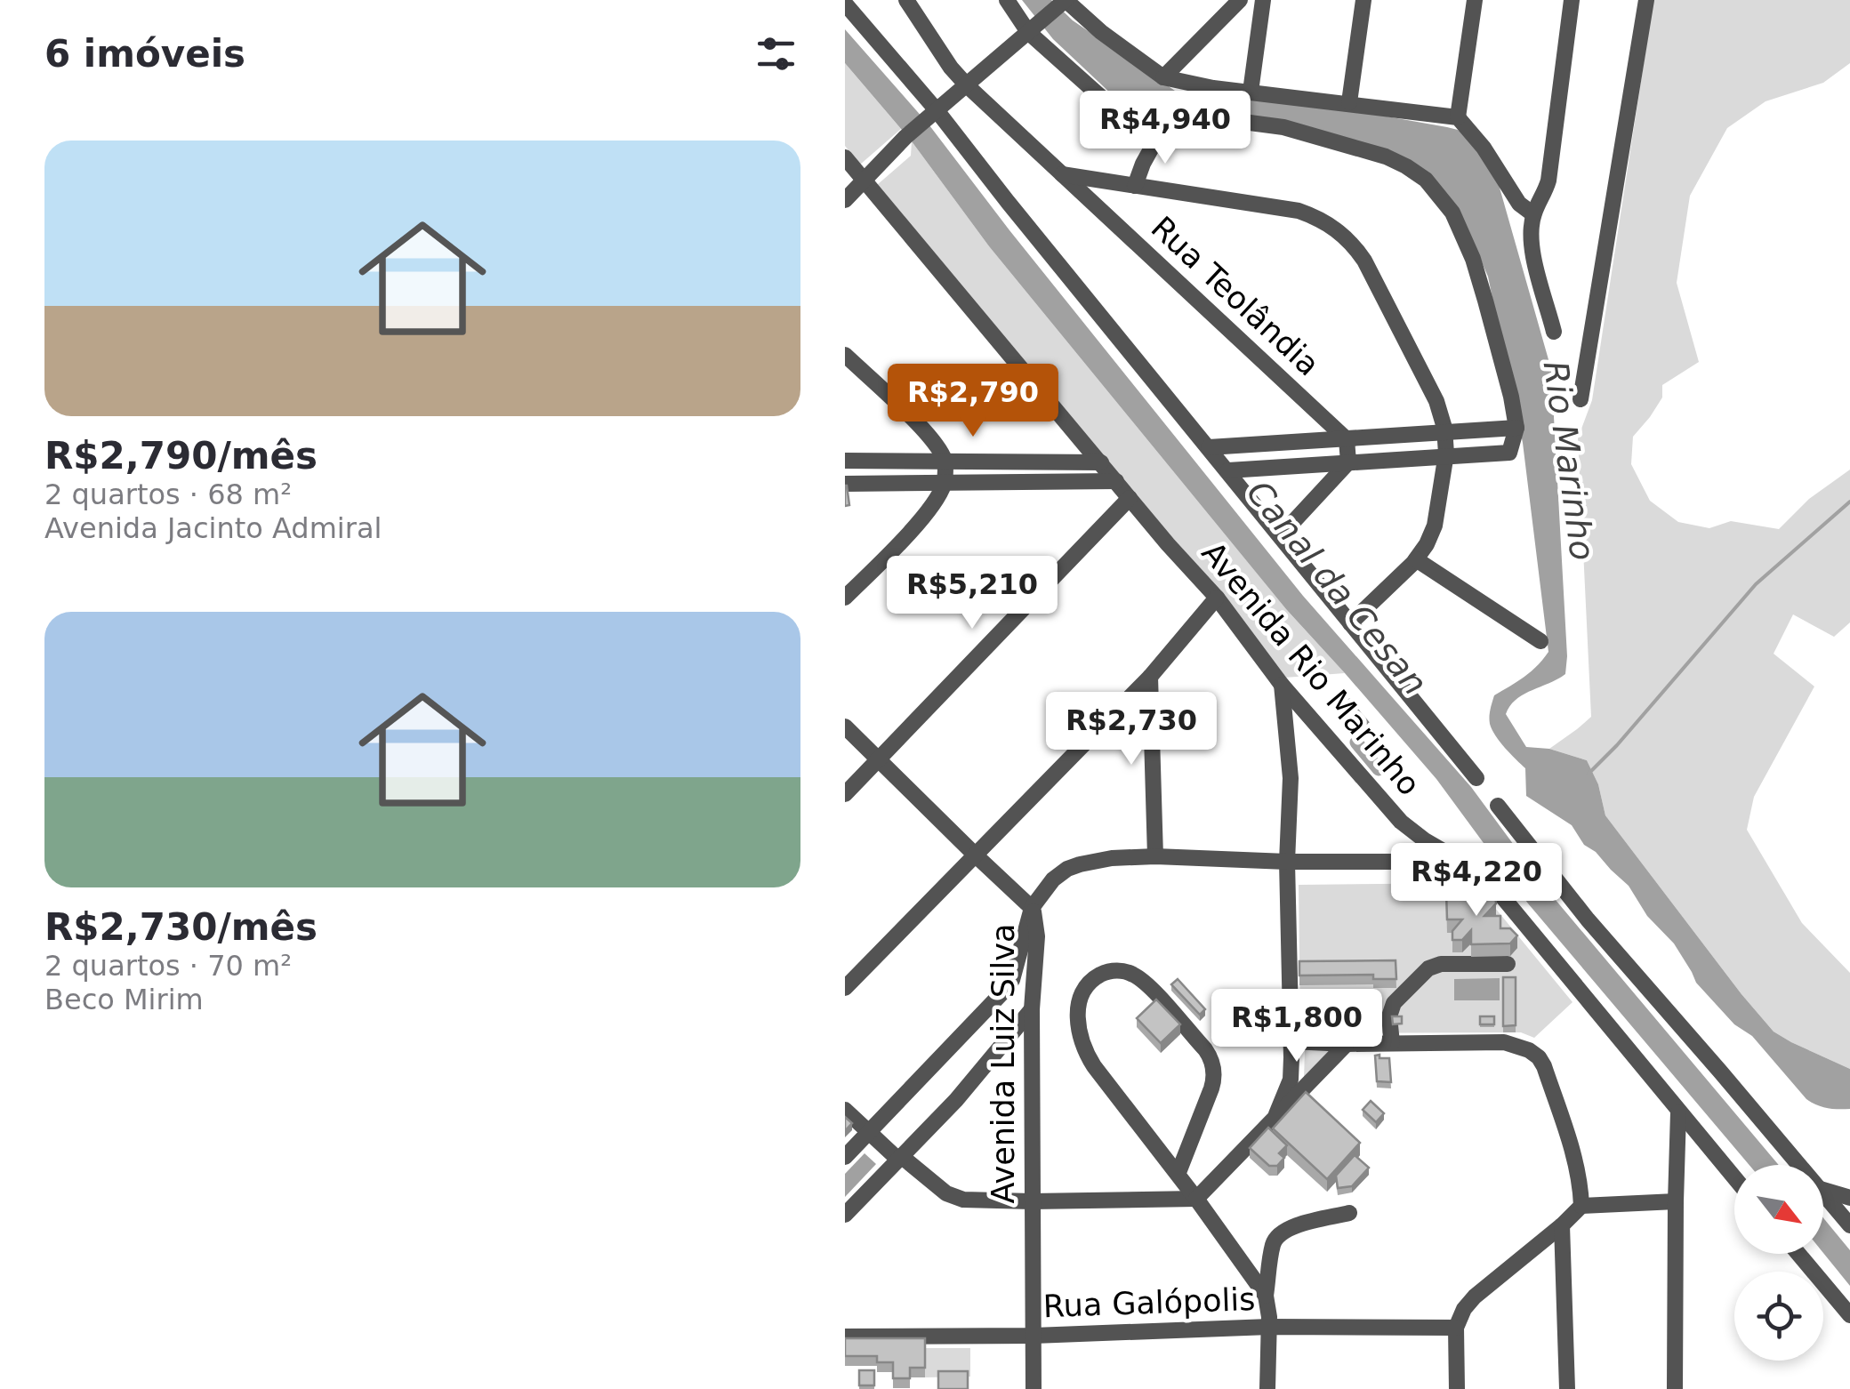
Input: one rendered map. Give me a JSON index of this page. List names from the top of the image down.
{
  "streets": {
    "street": [
      "Rua Teolândia",
      "Avenida Rio Marinho",
      "Avenida Luiz Silva",
      "Rua Galópolis"
    ]
  },
  "crossings": [
    ["Avenida Rio Marinho", "Avenida Luiz Silva"],
    ["Avenida Luiz Silva", "Rua Galópolis"]
  ],
  "water": ["Rio Marinho", "Canal da Cesan"],
  "north": "bottom right",
  "page": {
    "heading": "6 imóveis",
    "price": [
      "R$4,940",
      "R$2,790",
      "R$5,210",
      "R$2,730",
      "R$4,220",
      "R$1,800"
    ],
    "list": [
      {
        "name": "R$2,790/mês",
        "note": "2 quartos · 68 m² · Avenida Jacinto Admiral"
      },
      {
        "name": "R$2,730/mês",
        "note": "2 quartos · 70 m² · Beco Mirim"
      }
    ]
  }
}
